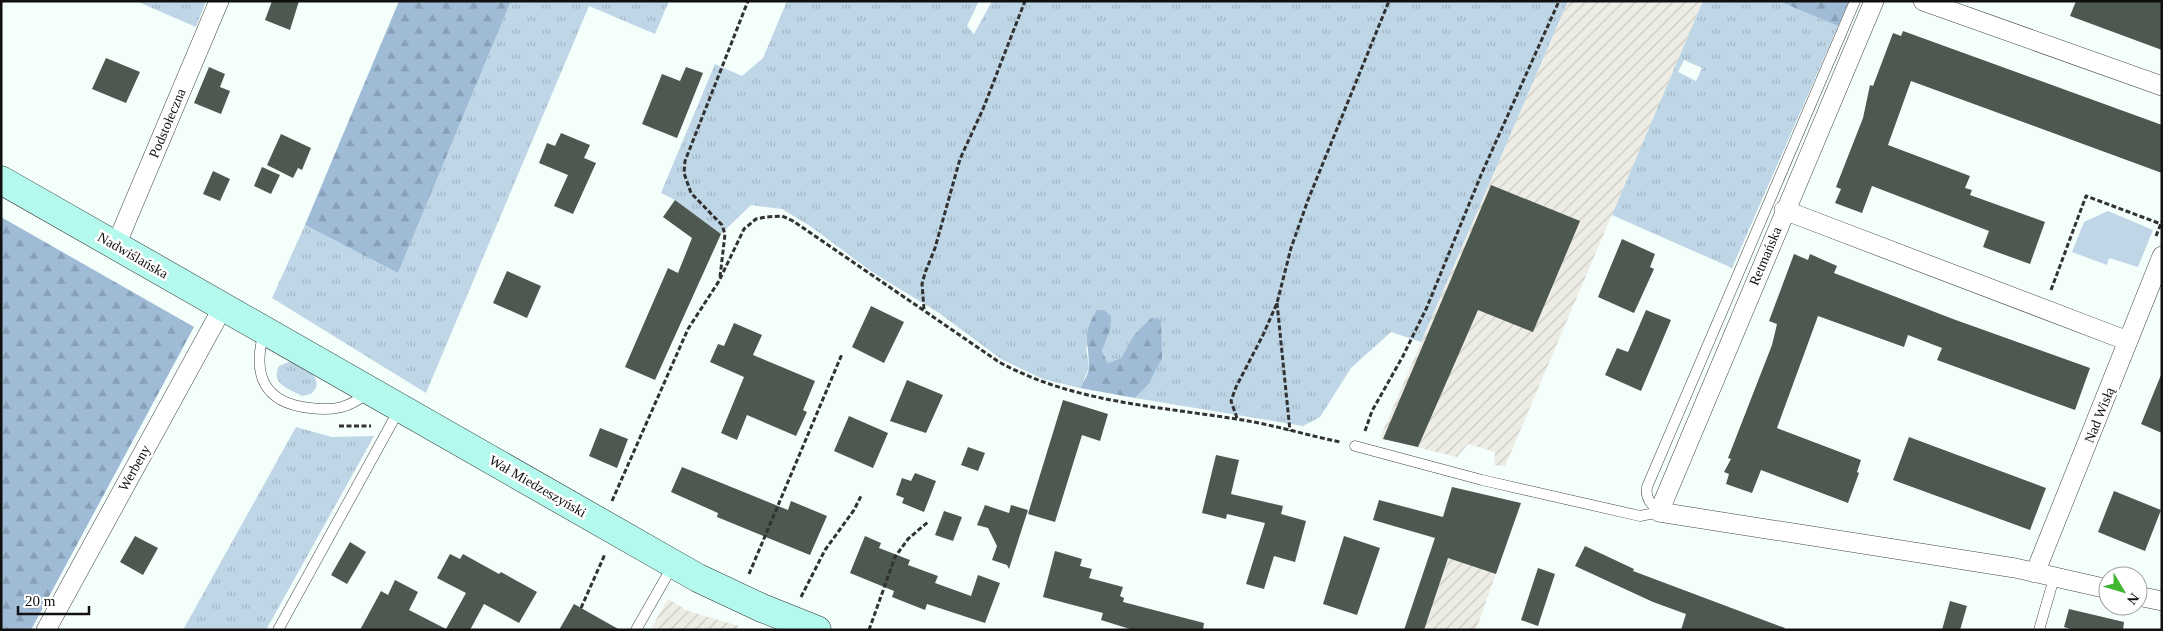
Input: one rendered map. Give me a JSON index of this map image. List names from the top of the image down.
{
  "streets": {
    "main road": ["Nadwiślańska", "Wał Miedzeszyński"],
    "street": [
      "Podstołeczna",
      "Retmańska",
      "Nad Wisłą",
      "Werbeny"
    ]
  },
  "crossings": [
    ["Podstołeczna", "Nadwiślańska"],
    ["Nadwiślańska", "Werbeny"],
    ["Nadwiślańska", "Wał Miedzeszyński"]
  ],
  "scale_bar": "20 m",
  "north": "bottom right"
}
